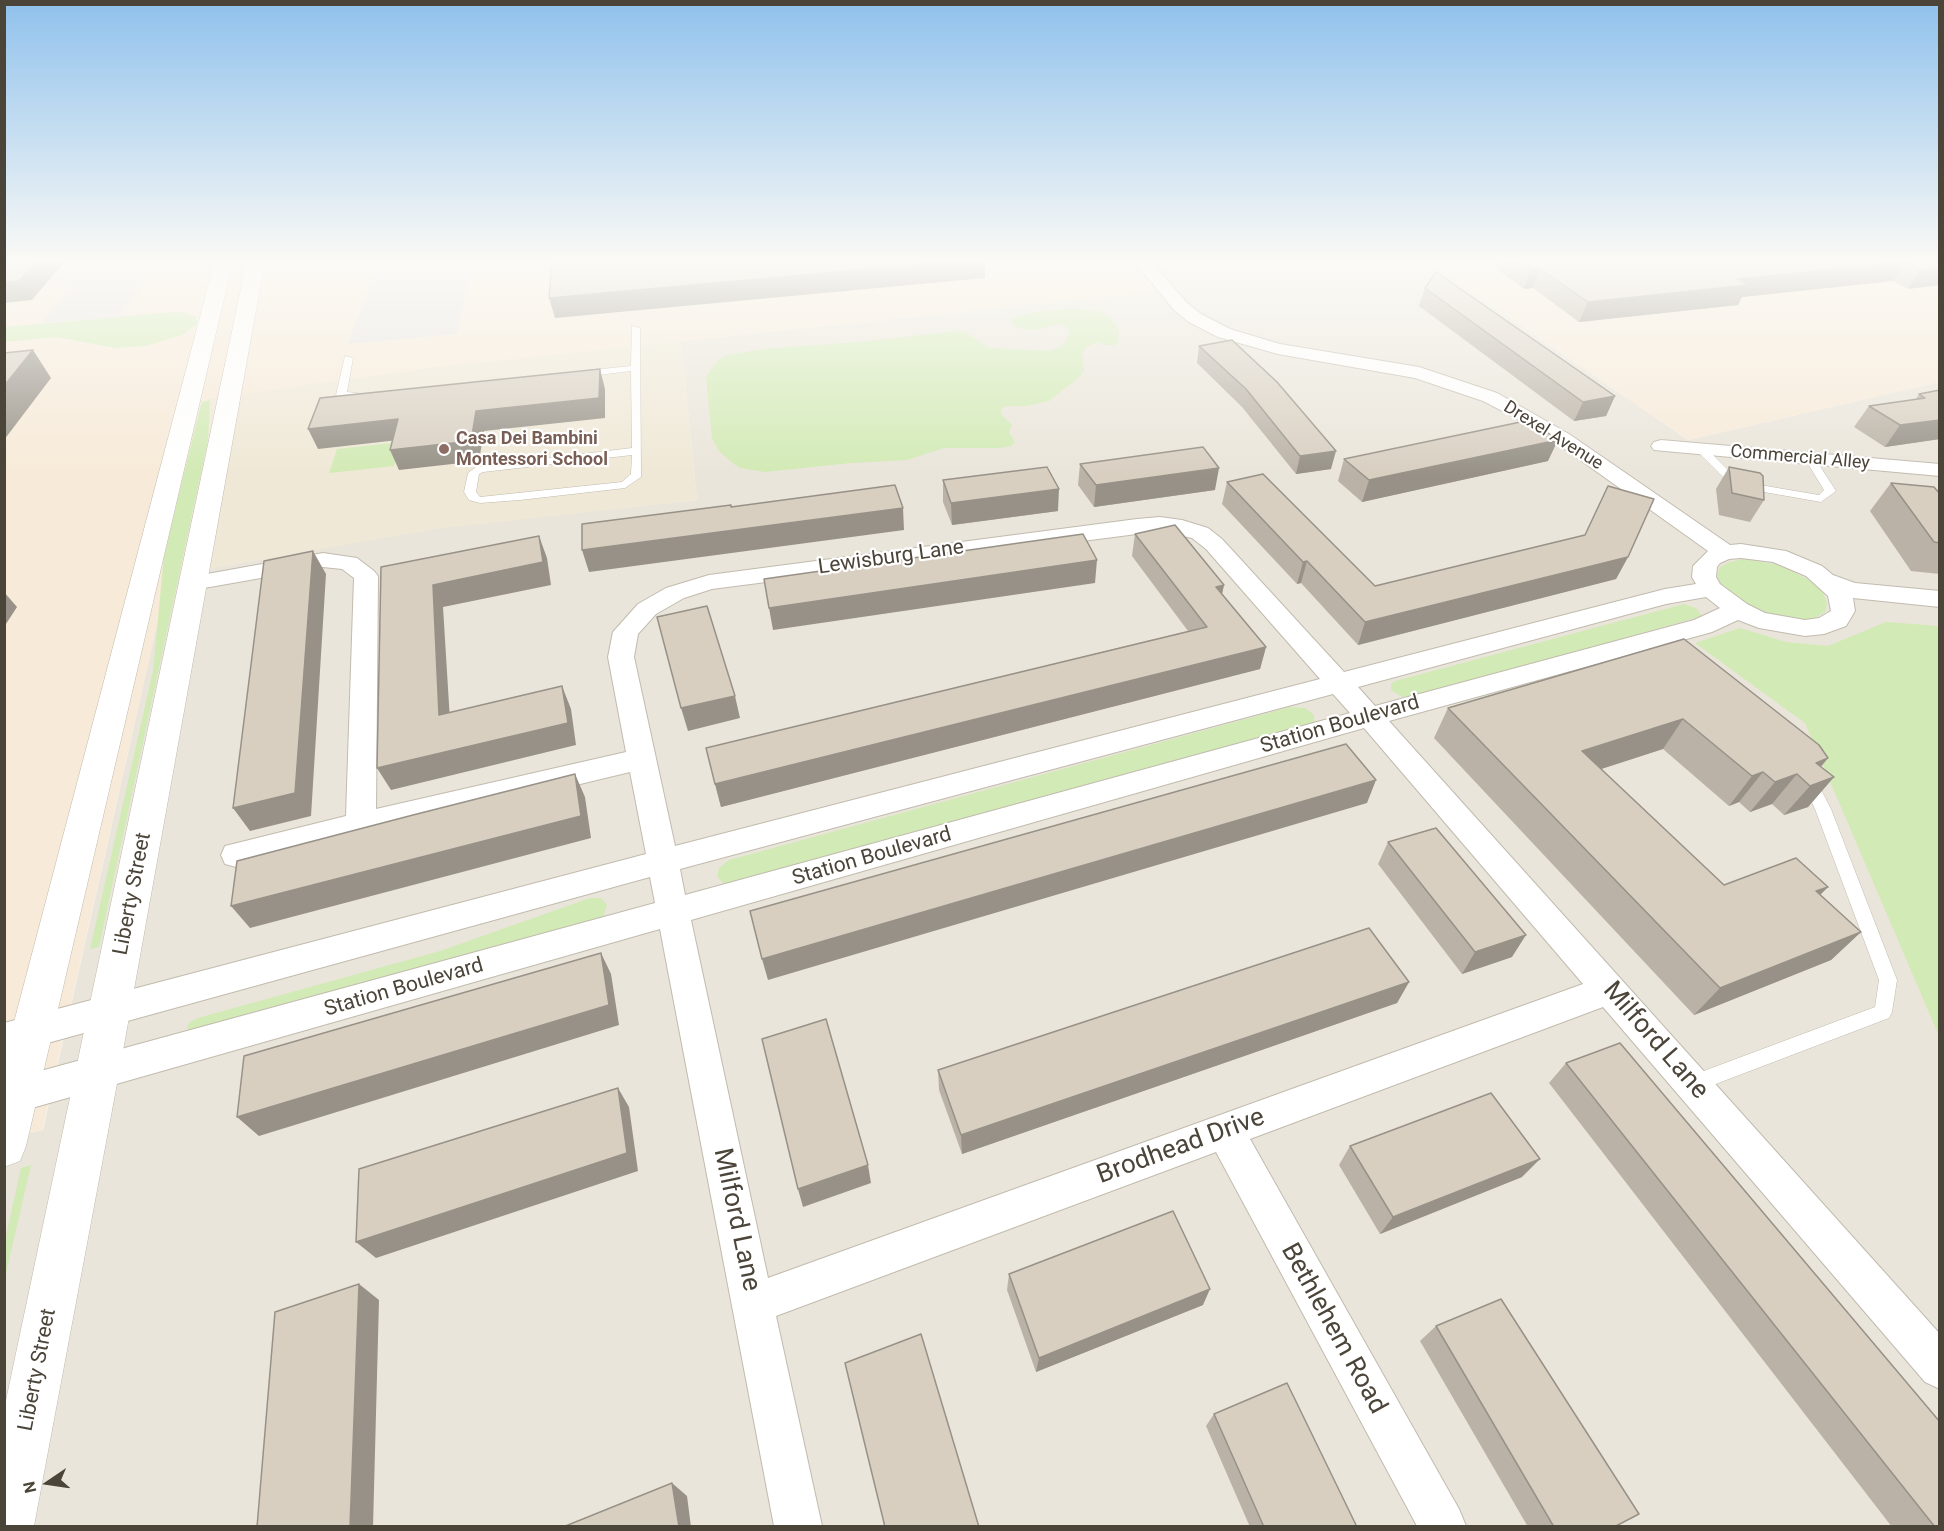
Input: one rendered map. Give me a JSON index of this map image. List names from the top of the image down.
{
  "streets": {
    "street": [
      "Drexel Avenue",
      "Commercial Alley",
      "Lewisburg Lane",
      "Station Boulevard",
      "Liberty Street",
      "Milford Lane",
      "Brodhead Drive",
      "Bethlehem Road"
    ]
  },
  "crossings": [
    ["Lewisburg Lane", "Station Boulevard"],
    ["Lewisburg Lane", "Milford Lane"],
    ["Station Boulevard", "Liberty Street"],
    ["Station Boulevard", "Milford Lane"],
    ["Milford Lane", "Brodhead Drive"],
    ["Brodhead Drive", "Bethlehem Road"]
  ],
  "places": ["Casa Dei Bambini Montessori School"],
  "north": "left"
}
